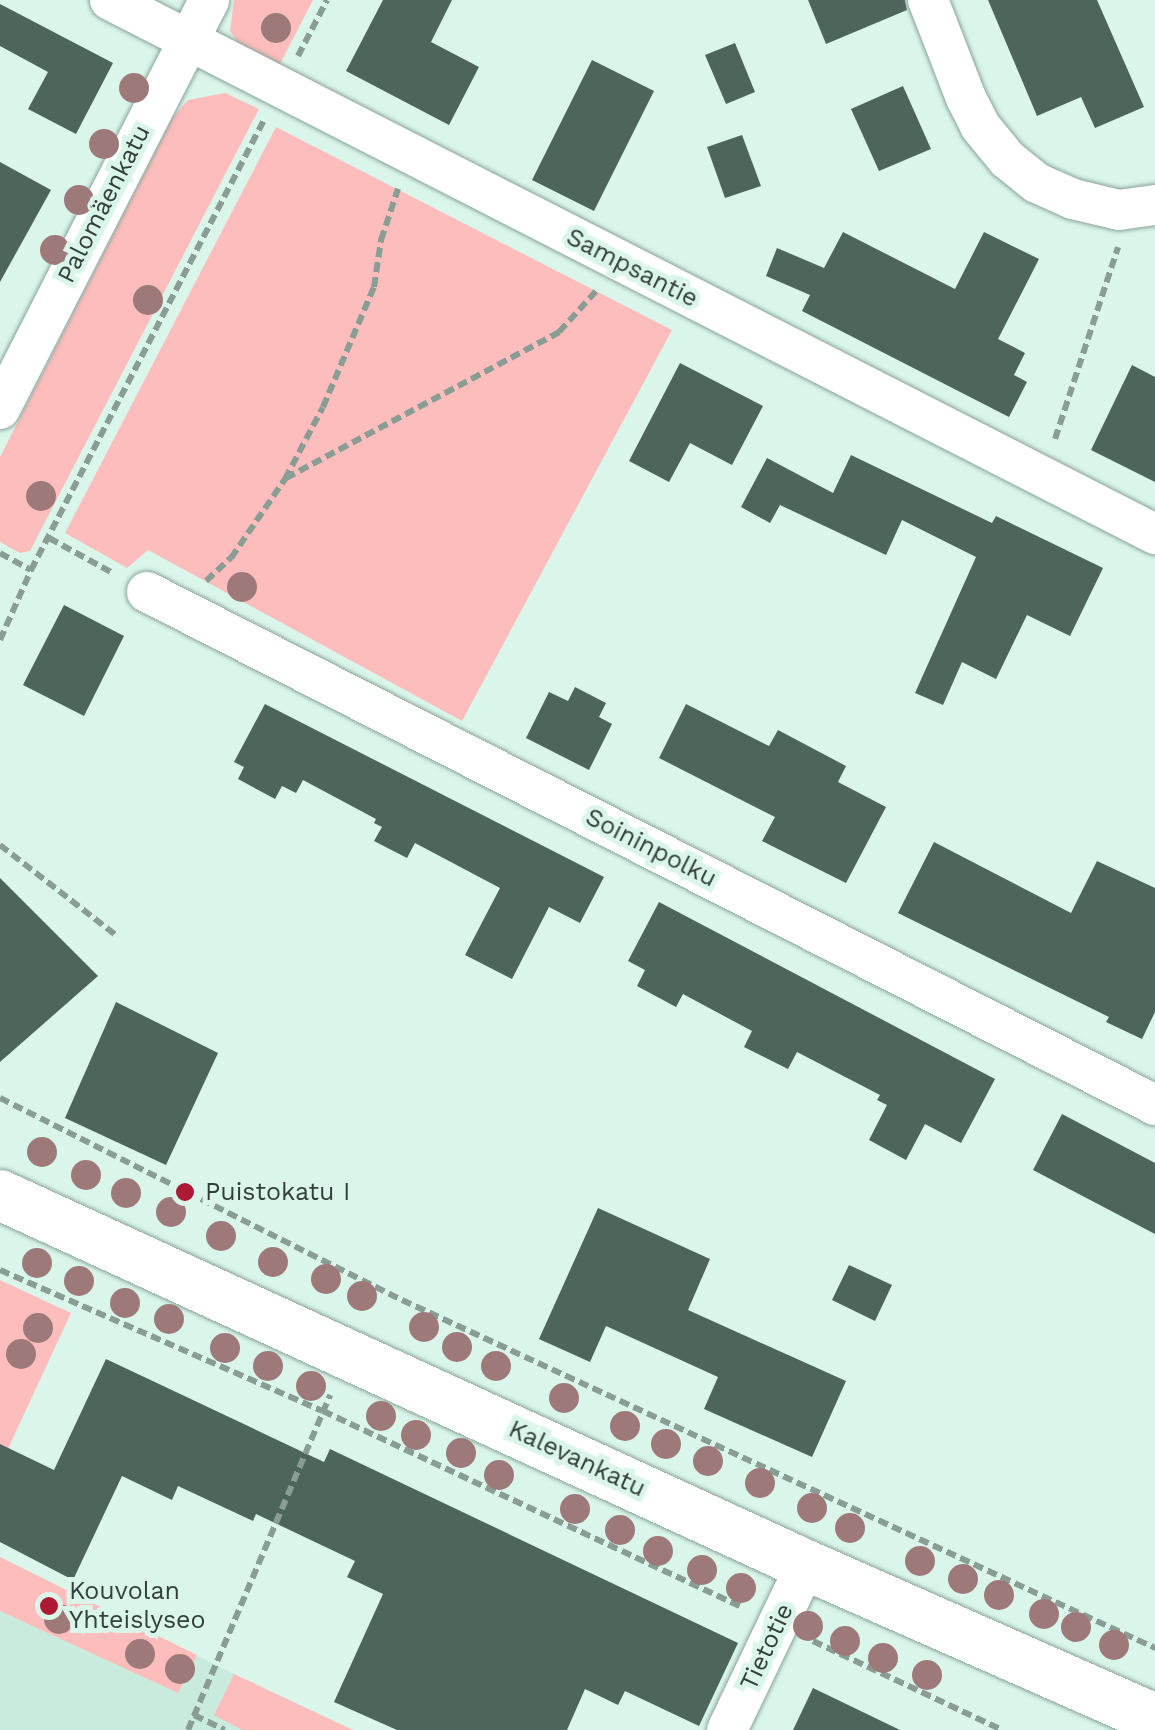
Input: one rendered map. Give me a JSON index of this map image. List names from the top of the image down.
{
  "streets": {
    "main road": ["Kalevankatu"],
    "street": [
      "Palomäenkatu",
      "Sampsantie",
      "Soininpolku",
      "Tietotie"
    ]
  },
  "crossings": [
    ["Palomäenkatu", "Sampsantie"],
    ["Kalevankatu", "Tietotie"]
  ],
  "places": ["Puistokatu I", "Kouvolan Yhteislyseo"]
}
